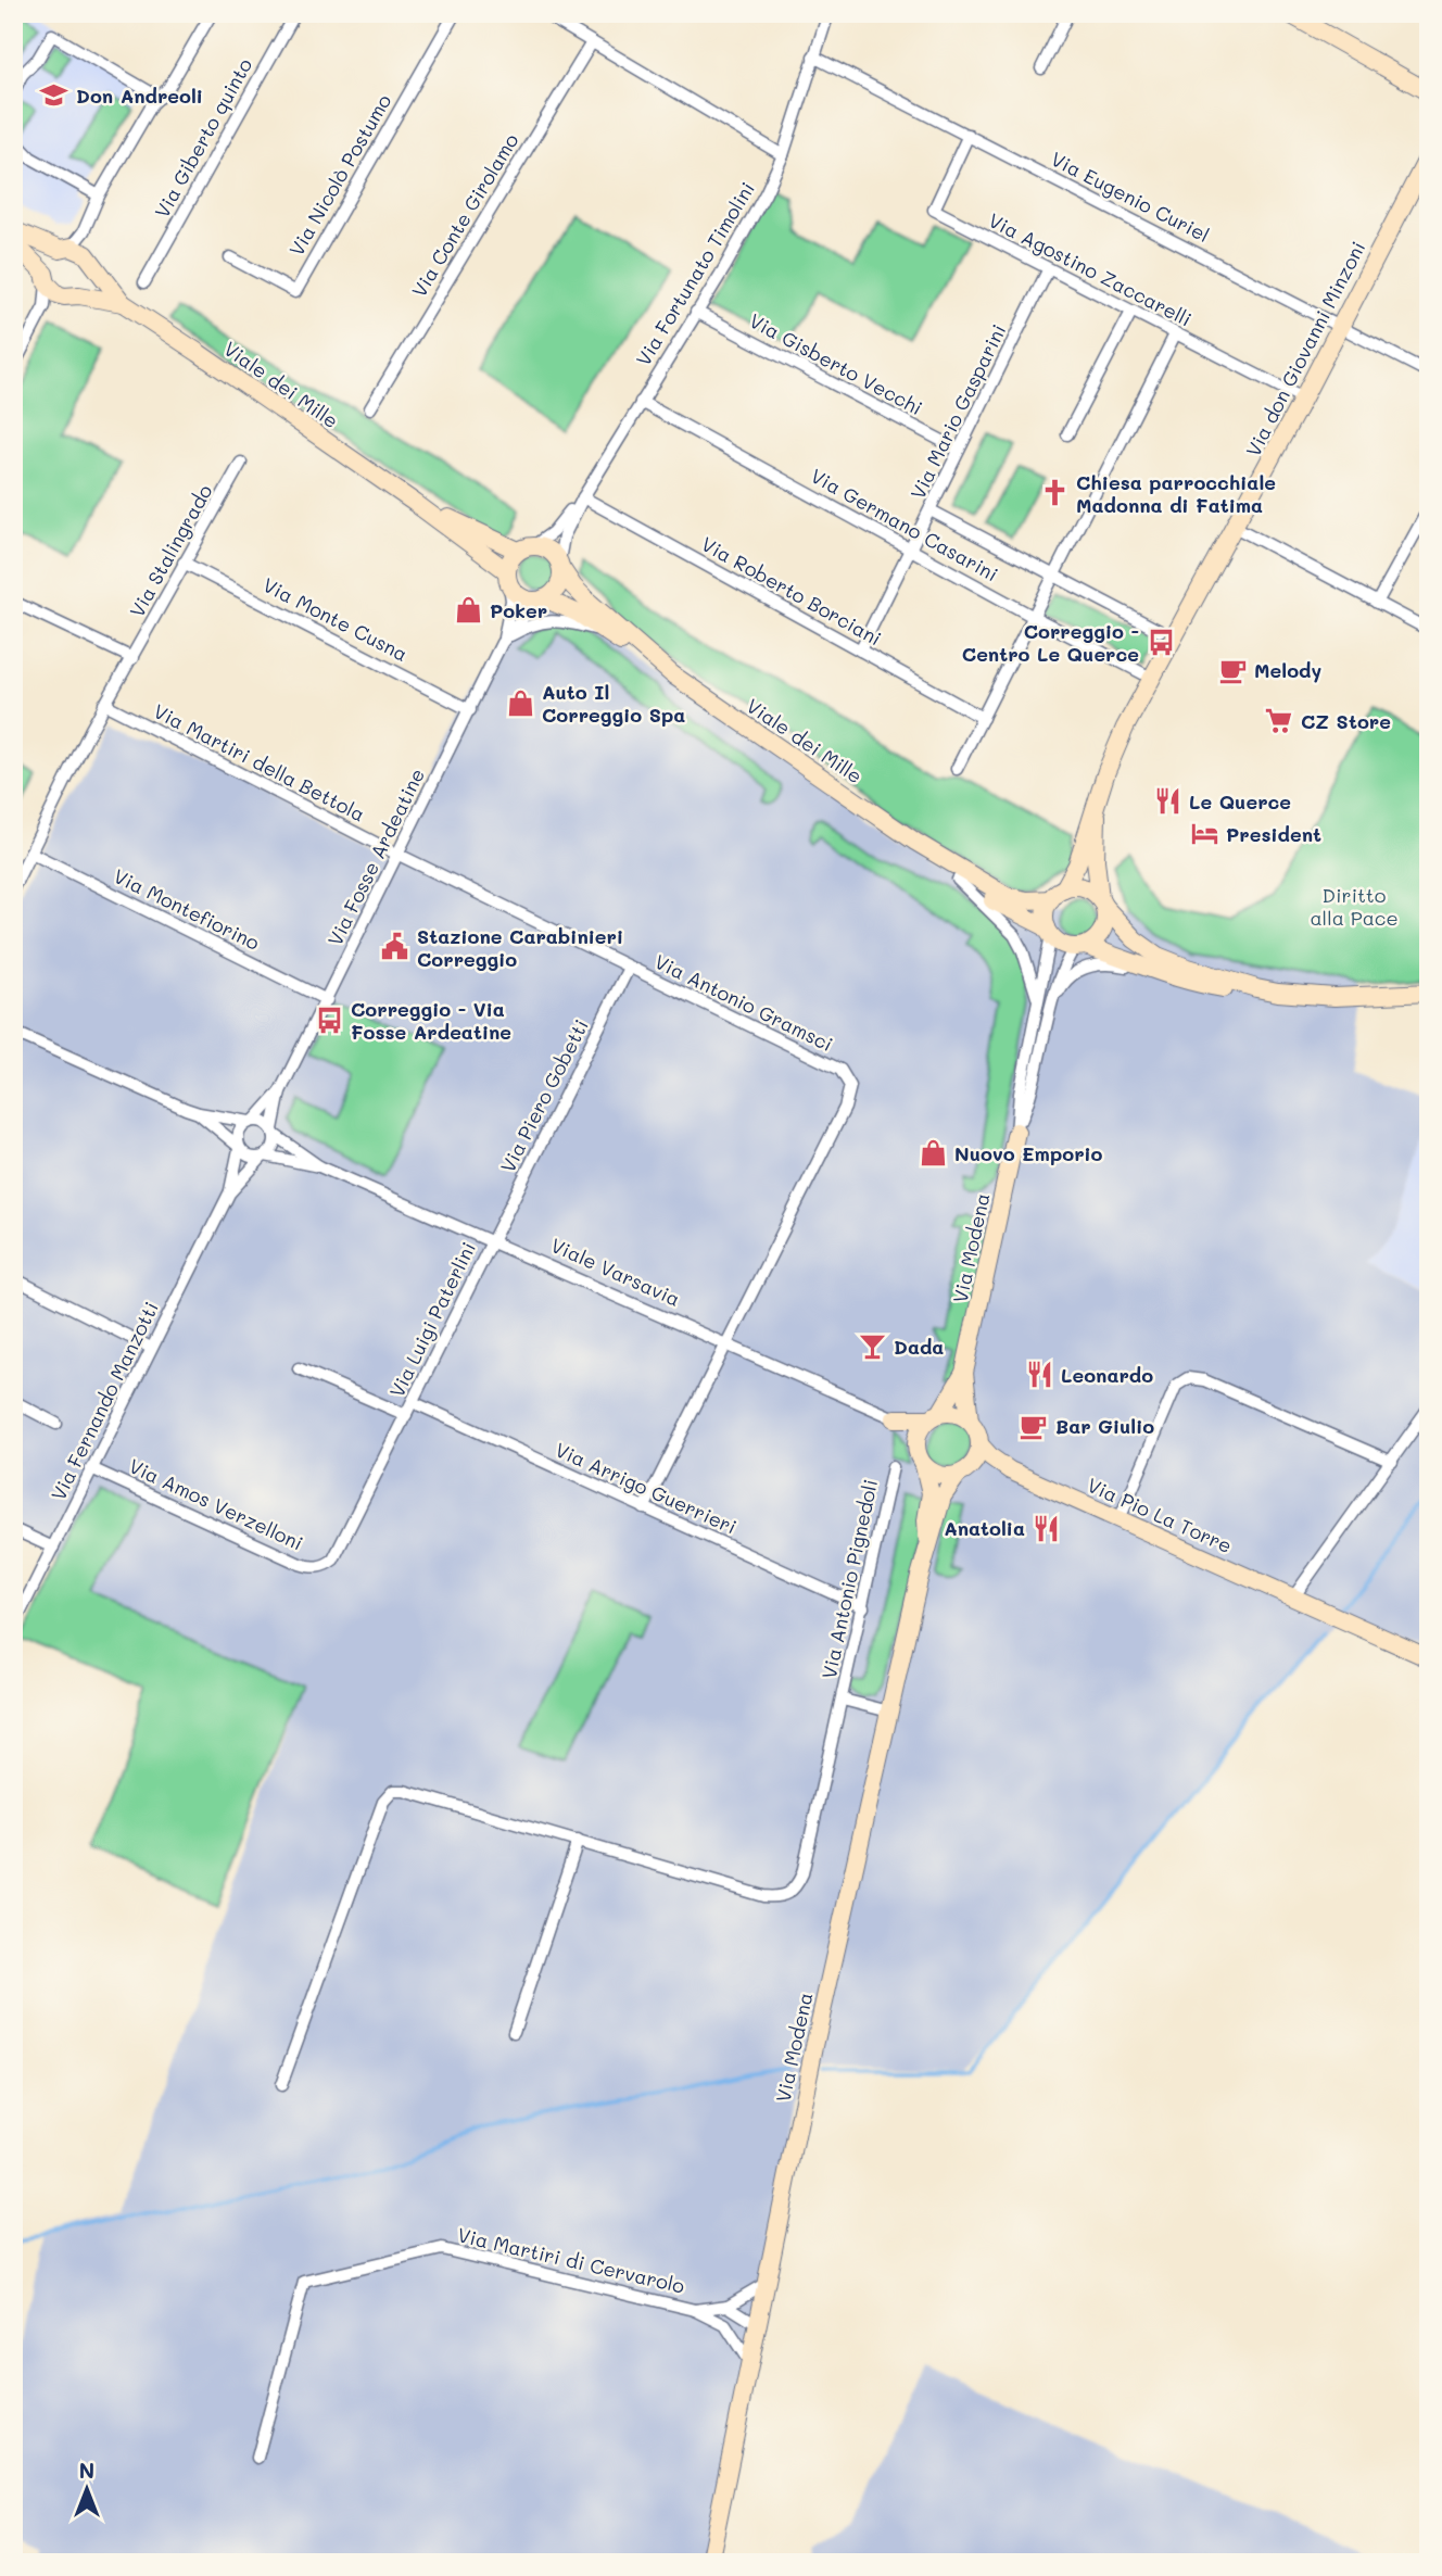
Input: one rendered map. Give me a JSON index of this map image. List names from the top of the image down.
{
  "streets": {
    "street": [
      "Via Giberto quinto",
      "Via Nicolò Postumo",
      "Via Eugenio Curiel",
      "Via Conte Girolamo",
      "Via Agostino Zaccarelli",
      "Via Fortunato Timolini",
      "Via don Giovanni Minzoni",
      "Via Gisberto Vecchi",
      "Viale dei Mille",
      "Via Mario Gasparini",
      "Via Germano Casarini",
      "Via Stalingrado",
      "Via Roberto Borciani",
      "Via Monte Cusna",
      "Via Martiri della Bettola",
      "Via Fosse Ardeatine",
      "Via Montefiorino",
      "Via Antonio Gramsci",
      "Via Piero Gobetti",
      "Via Modena",
      "Viale Varsavia",
      "Via Luigi Paterlini",
      "Via Fernando Manzotti",
      "Via Arrigo Guerrieri",
      "Via Amos Verzelloni",
      "Via Pio La Torre",
      "Via Antonio Pignedoli",
      "Via Martiri di Cervarolo"
    ]
  },
  "crossings": [
    ["Via Eugenio Curiel", "Via Agostino Zaccarelli"],
    ["Via Eugenio Curiel", "Via Fortunato Timolini"],
    ["Via Eugenio Curiel", "Via don Giovanni Minzoni"],
    ["Via Agostino Zaccarelli", "Via don Giovanni Minzoni"],
    ["Via Agostino Zaccarelli", "Via Mario Gasparini"],
    ["Via Fortunato Timolini", "Via Gisberto Vecchi"],
    ["Via Fortunato Timolini", "Viale dei Mille"],
    ["Via Fortunato Timolini", "Via Germano Casarini"],
    ["Via Fortunato Timolini", "Via Roberto Borciani"],
    ["Via Fortunato Timolini", "Via Fosse Ardeatine"],
    ["Via don Giovanni Minzoni", "Viale dei Mille"],
    ["Via don Giovanni Minzoni", "Via Germano Casarini"],
    ["Via don Giovanni Minzoni", "Via Modena"],
    ["Via Gisberto Vecchi", "Via Mario Gasparini"],
    ["Viale dei Mille", "Via Fosse Ardeatine"],
    ["Viale dei Mille", "Via Modena"],
    ["Via Mario Gasparini", "Via Germano Casarini"],
    ["Via Mario Gasparini", "Via Roberto Borciani"],
    ["Via Stalingrado", "Via Monte Cusna"],
    ["Via Stalingrado", "Via Martiri della Bettola"],
    ["Via Stalingrado", "Via Montefiorino"],
    ["Via Monte Cusna", "Via Fosse Ardeatine"],
    ["Via Martiri della Bettola", "Via Fosse Ardeatine"],
    ["Via Martiri della Bettola", "Via Antonio Gramsci"],
    ["Via Fosse Ardeatine", "Via Montefiorino"],
    ["Via Fosse Ardeatine", "Via Antonio Gramsci"],
    ["Via Fosse Ardeatine", "Viale Varsavia"],
    ["Via Fosse Ardeatine", "Via Fernando Manzotti"],
    ["Via Antonio Gramsci", "Via Piero Gobetti"],
    ["Via Antonio Gramsci", "Viale Varsavia"],
    ["Via Piero Gobetti", "Viale Varsavia"],
    ["Via Piero Gobetti", "Via Luigi Paterlini"],
    ["Via Modena", "Viale Varsavia"],
    ["Via Modena", "Via Pio La Torre"],
    ["Via Modena", "Via Antonio Pignedoli"],
    ["Via Modena", "Via Martiri di Cervarolo"],
    ["Viale Varsavia", "Via Luigi Paterlini"],
    ["Viale Varsavia", "Via Fernando Manzotti"],
    ["Viale Varsavia", "Via Pio La Torre"],
    ["Via Luigi Paterlini", "Via Arrigo Guerrieri"],
    ["Via Luigi Paterlini", "Via Amos Verzelloni"],
    ["Via Fernando Manzotti", "Via Amos Verzelloni"],
    ["Via Arrigo Guerrieri", "Via Antonio Pignedoli"]
  ],
  "parks": ["Diritto alla Pace"],
  "places": {
    "school or university": ["Don Andreoli"],
    "church": ["Chiesa parrocchiale Madonna di Fatima"],
    "shop": ["Poker", "Auto Il Correggio Spa", "Nuovo Emporio"],
    "bus stop": ["Correggio - Centro Le Querce", "Correggio - Via Fosse Ardeatine"],
    "cafe": ["Melody", "Bar Giulio"],
    "supermarket": ["CZ Store"],
    "restaurant": ["Le Querce", "Leonardo", "Anatolia"],
    "hotel": ["President"],
    "public building": ["Stazione Carabinieri Correggio"],
    "bar": ["Dada"]
  },
  "north": "top"
}
